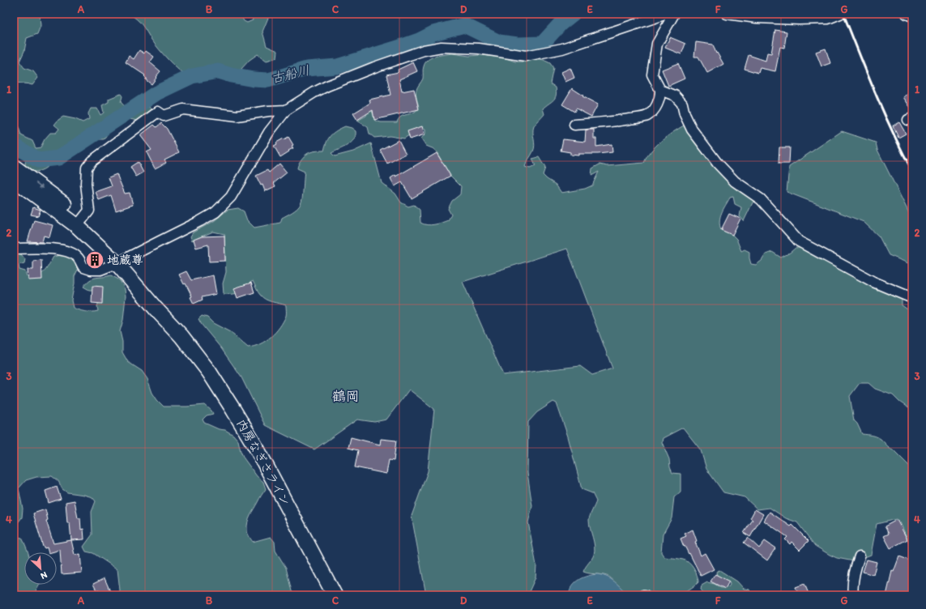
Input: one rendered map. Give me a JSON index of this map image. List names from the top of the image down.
{
  "streets": {
    "highway": ["内房なぎさライン"]
  },
  "districts": ["鶴岡"],
  "water": ["古船川"],
  "places": {
    "building": ["地蔵尊"]
  },
  "north": "bottom right",
  "grid": {
    "columns": [
      "A",
      "B",
      "C",
      "D",
      "E",
      "F",
      "G"
    ],
    "rows": [
      "1",
      "2",
      "3",
      "4"
    ]
  }
}
